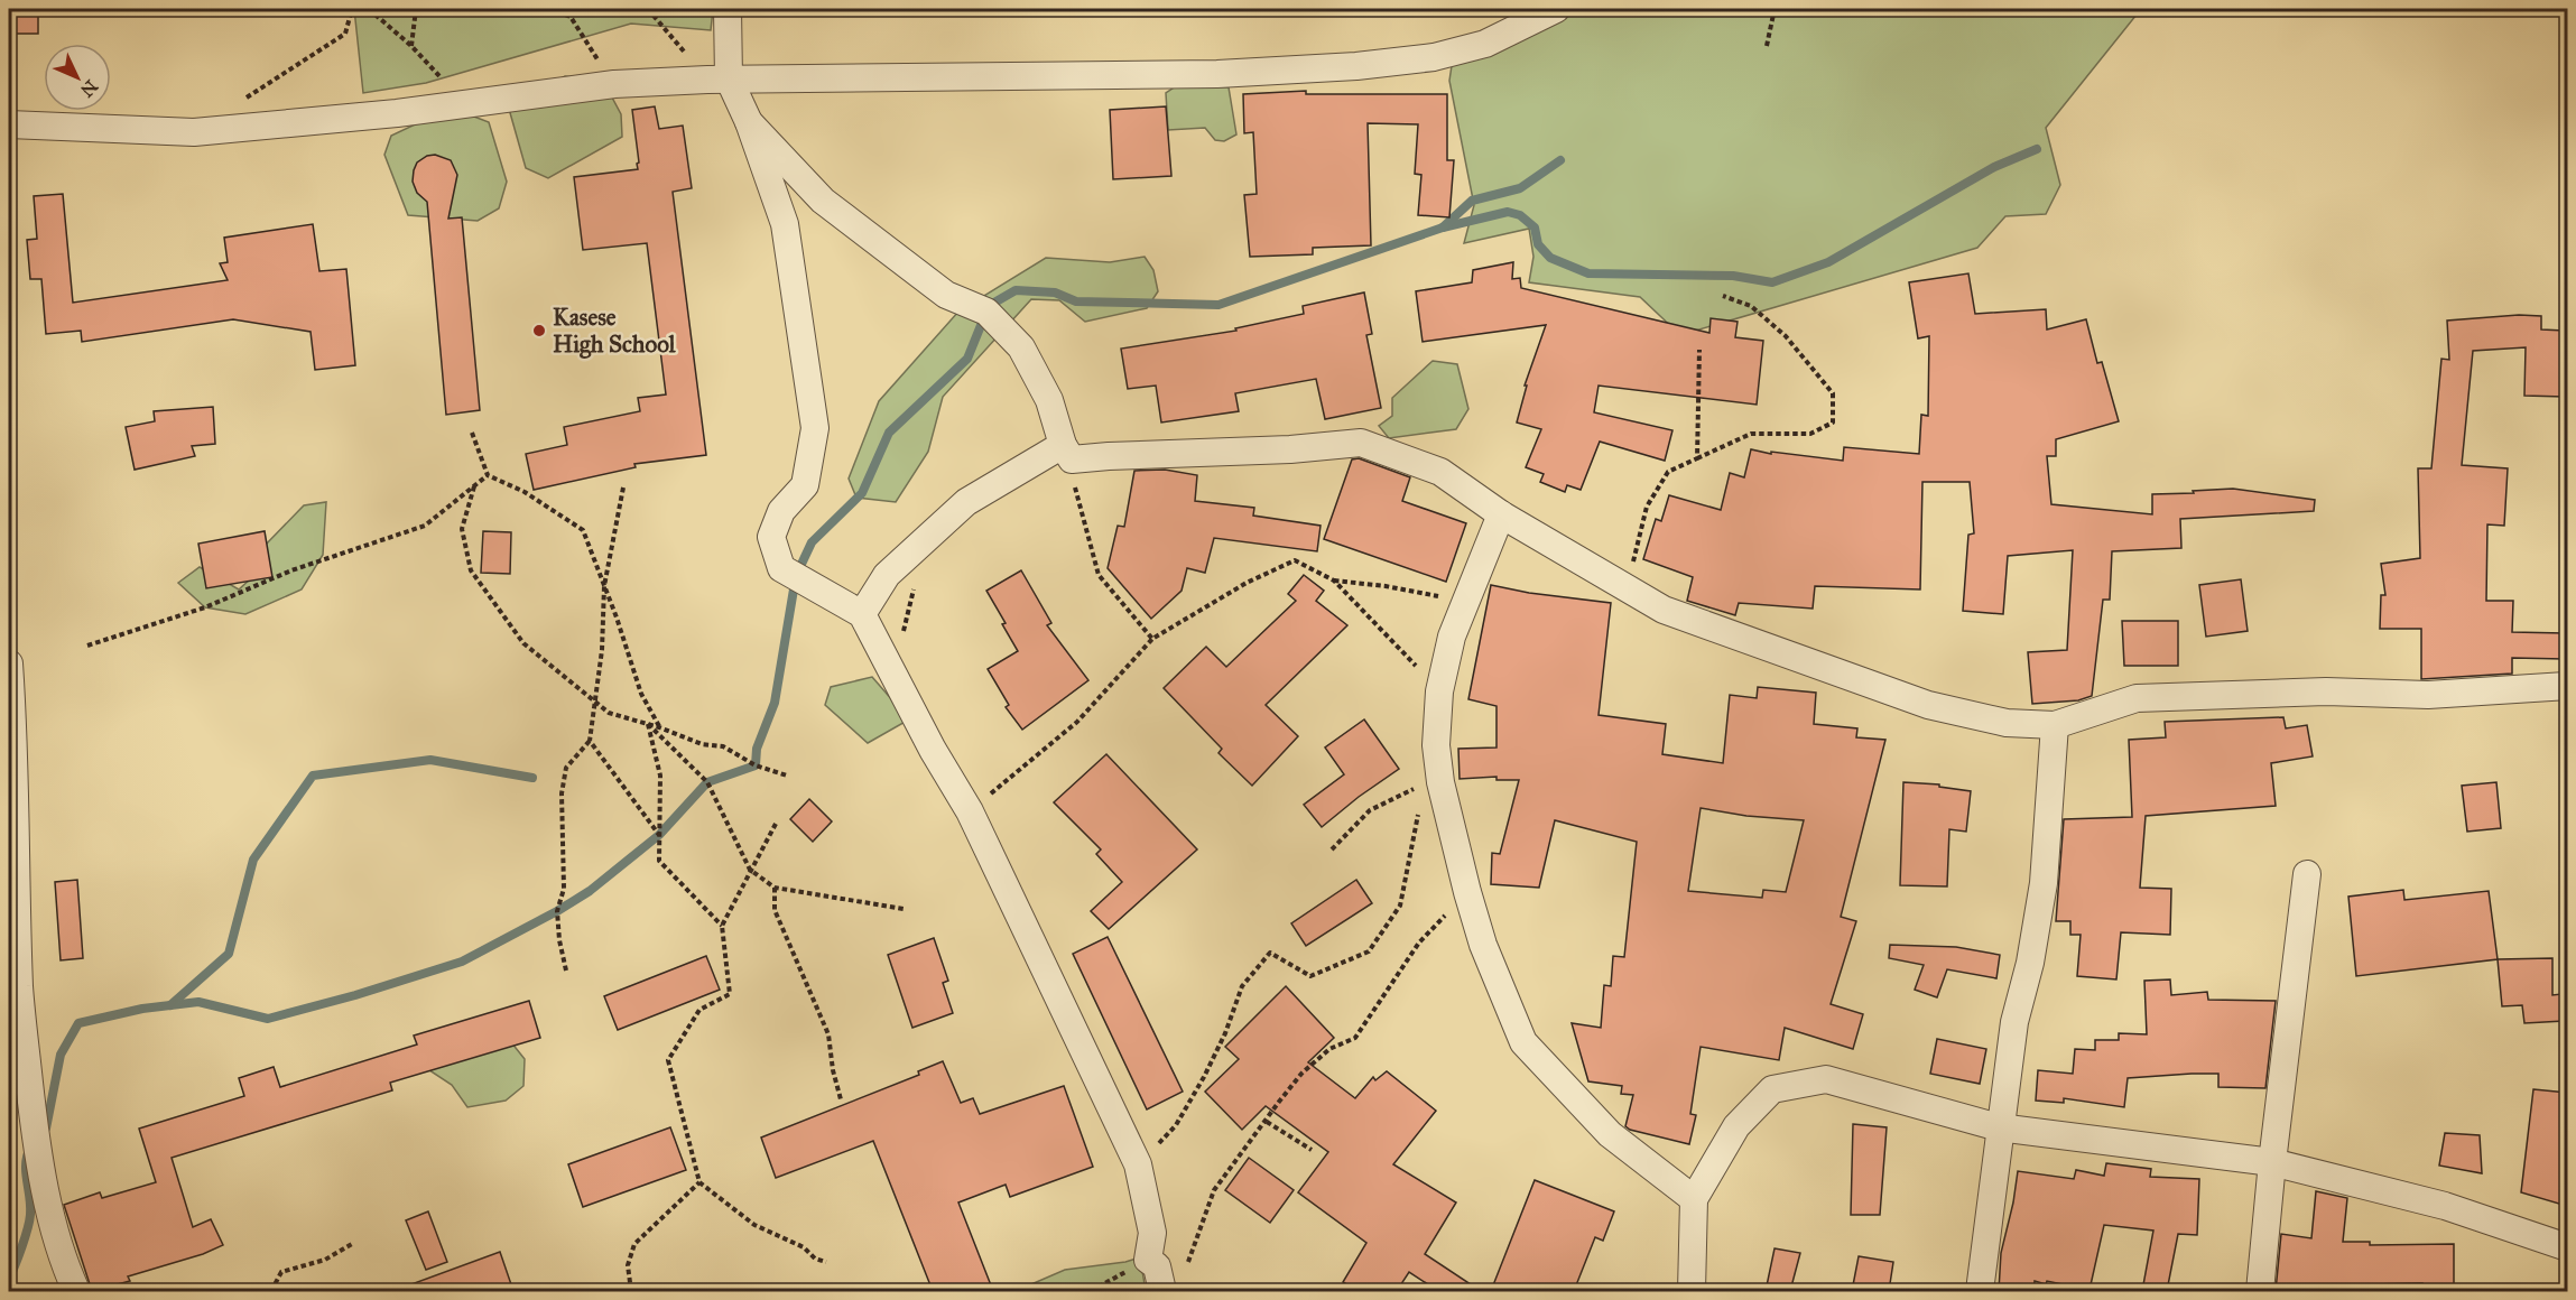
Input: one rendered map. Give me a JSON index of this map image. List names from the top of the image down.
{
  "places": ["Kasese High School"],
  "north": "bottom right"
}
